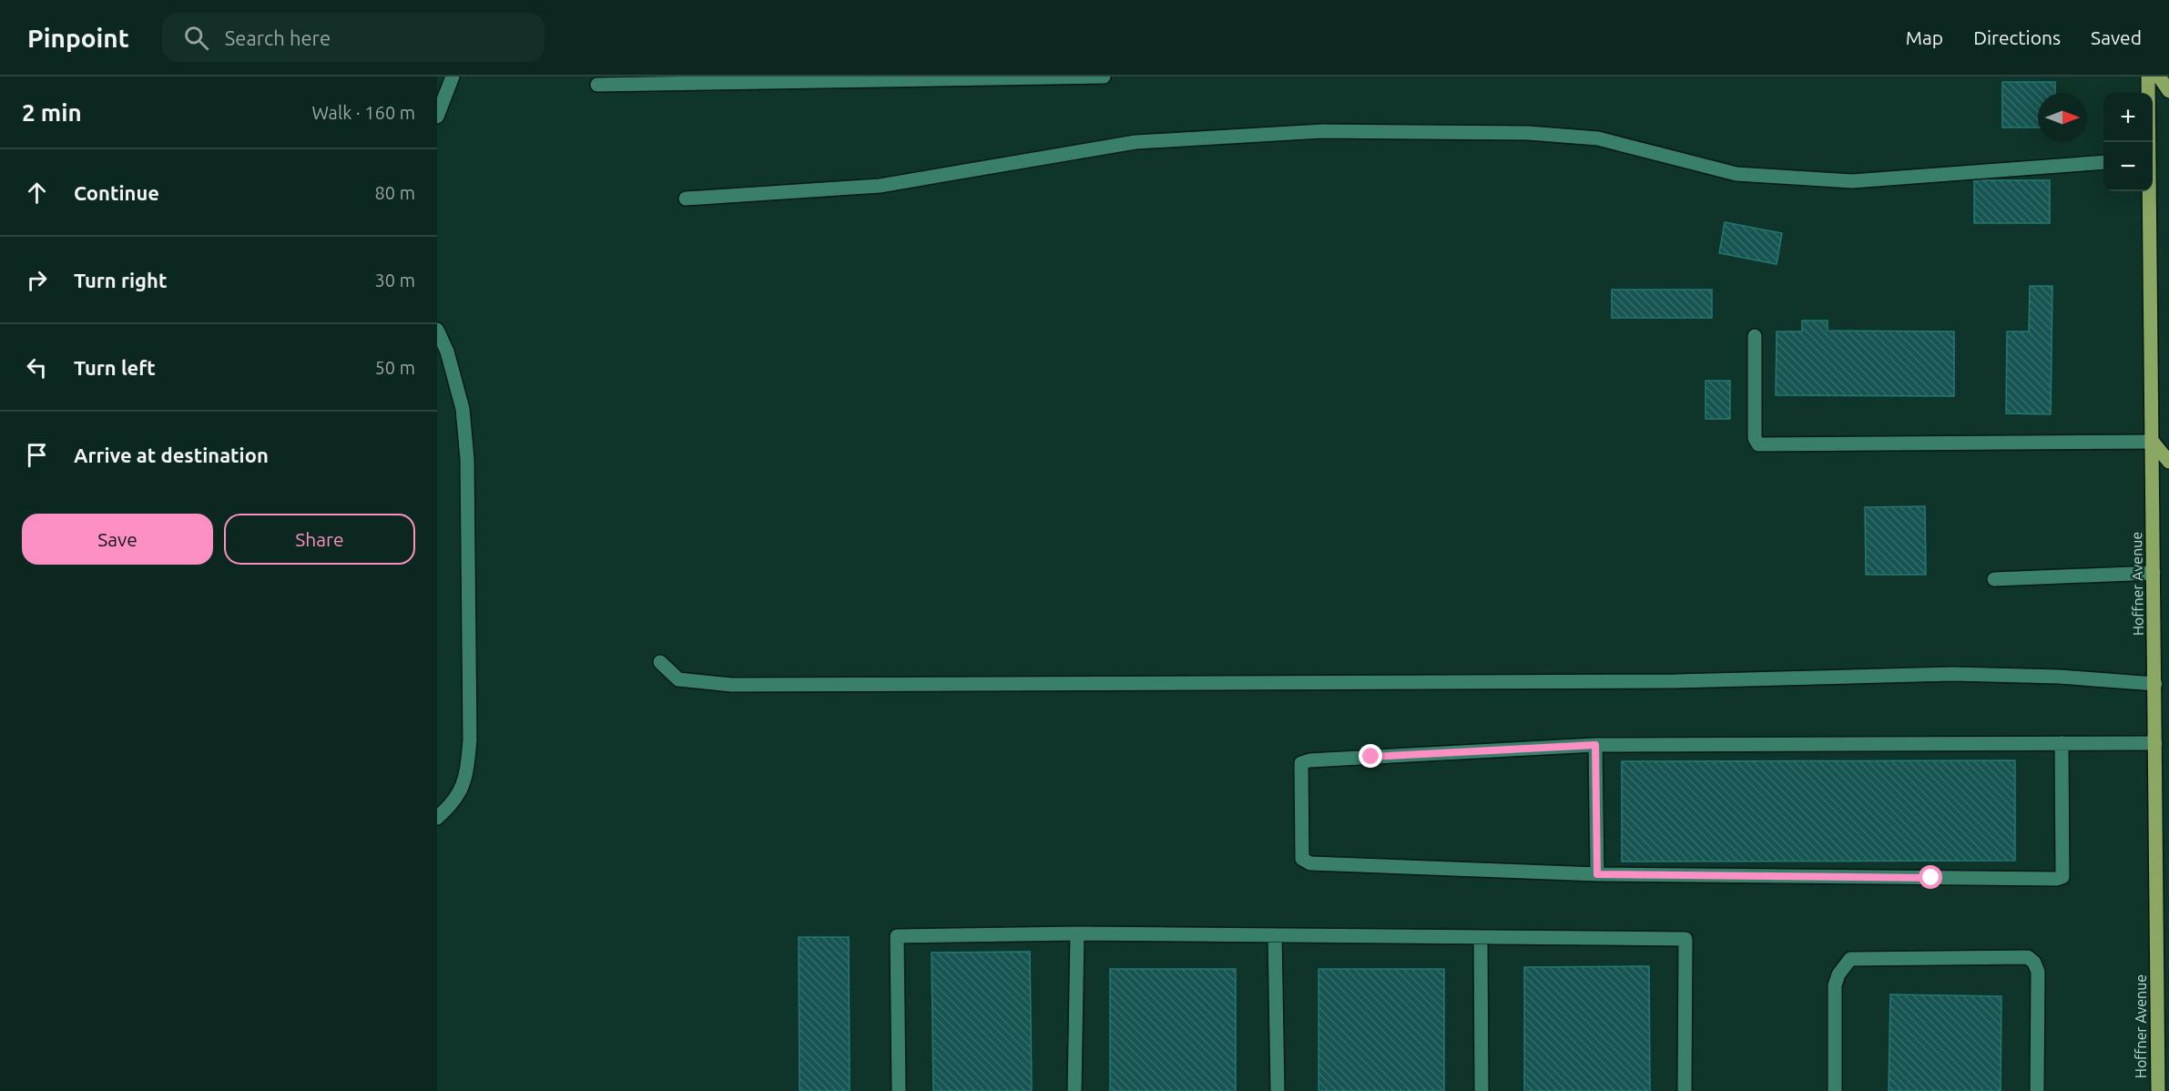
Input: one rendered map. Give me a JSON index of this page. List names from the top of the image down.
{
  "streets": {
    "main road": ["Hoffner Avenue"]
  },
  "north": "right",
  "page": {
    "header": "Pinpoint",
    "search": "Search here",
    "nav": ["Map", "Directions", "Saved"],
    "heading": ["2 min", "Walk · 160 m"],
    "map_buttons": ["+", "−"],
    "list": [
      ["Continue", "80 m"],
      ["Turn right", "30 m"],
      ["Turn left", "50 m"],
      "Arrive at destination"
    ],
    "buttons": ["Save", "Share"]
  }
}
